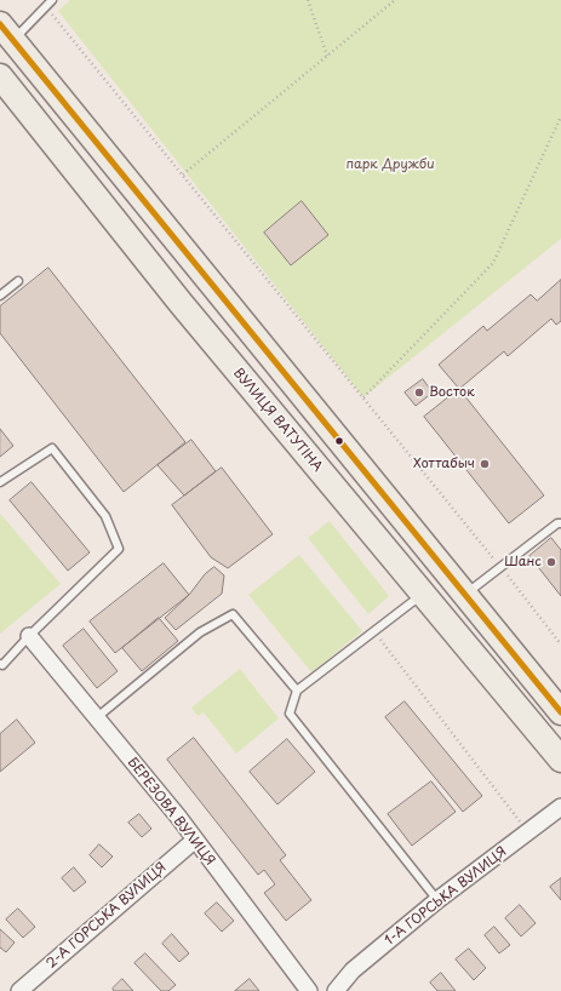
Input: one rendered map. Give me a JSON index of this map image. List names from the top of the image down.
{
  "streets": {
    "main road": ["ВУЛИЦЯ ВАТУТІНА"],
    "street": ["БЕРЕЗОВА ВУЛИЦЯ", "1-А ГОРСЬКА ВУЛИЦЯ", "2-А ГОРСЬКА ВУЛИЦЯ"]
  },
  "crossings": [
    ["БЕРЕЗОВА ВУЛИЦЯ", "2-А ГОРСЬКА ВУЛИЦЯ"]
  ],
  "parks": ["парк Дружби"],
  "places": ["Восток", "Хоттабыч", "Шанс"]
}
